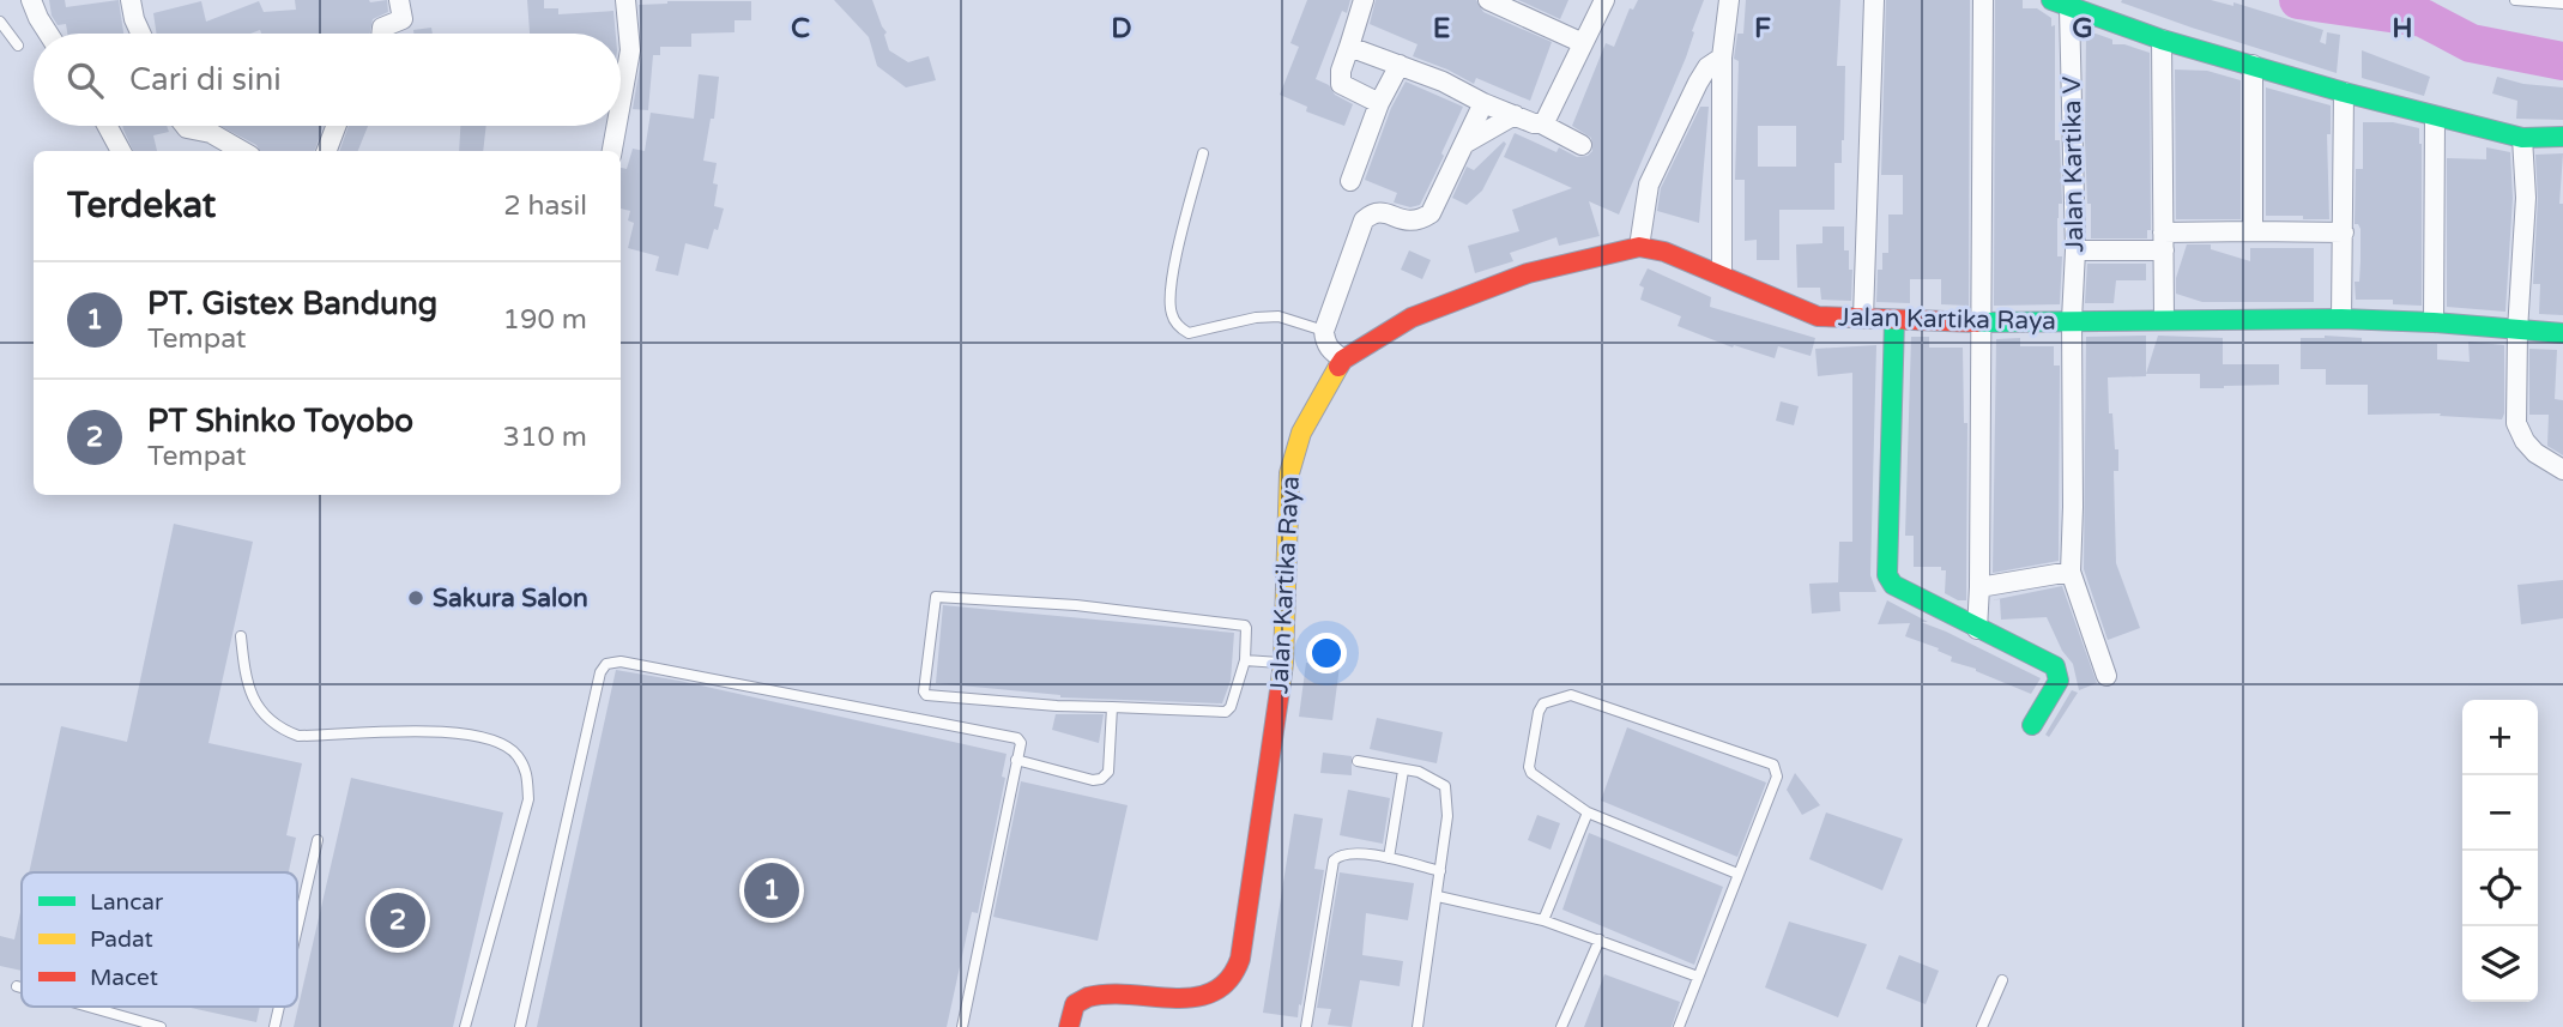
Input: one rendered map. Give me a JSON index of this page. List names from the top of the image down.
{
  "streets": {
    "street": ["Jalan Kartika V", "Jalan Kartika Raya"]
  },
  "crossings": [
    ["Jalan Kartika V", "Jalan Kartika Raya"]
  ],
  "places": ["Sakura Salon"],
  "legend": ["Lancar", "Padat", "Macet"],
  "page": {
    "search": "Cari di sini",
    "heading": ["Terdekat", "2 hasil"],
    "list": [
      {
        "mark": "1",
        "name": "PT. Gistex Bandung",
        "note": "Tempat",
        "value": "190 m"
      },
      {
        "mark": "2",
        "name": "PT Shinko Toyobo",
        "note": "Tempat",
        "value": "310 m"
      }
    ],
    "map_buttons": ["+", "−"],
    "pins": ["1", "2"]
  },
  "grid": {
    "columns": [
      "C",
      "D",
      "E",
      "F",
      "G",
      "H"
    ]
  }
}
